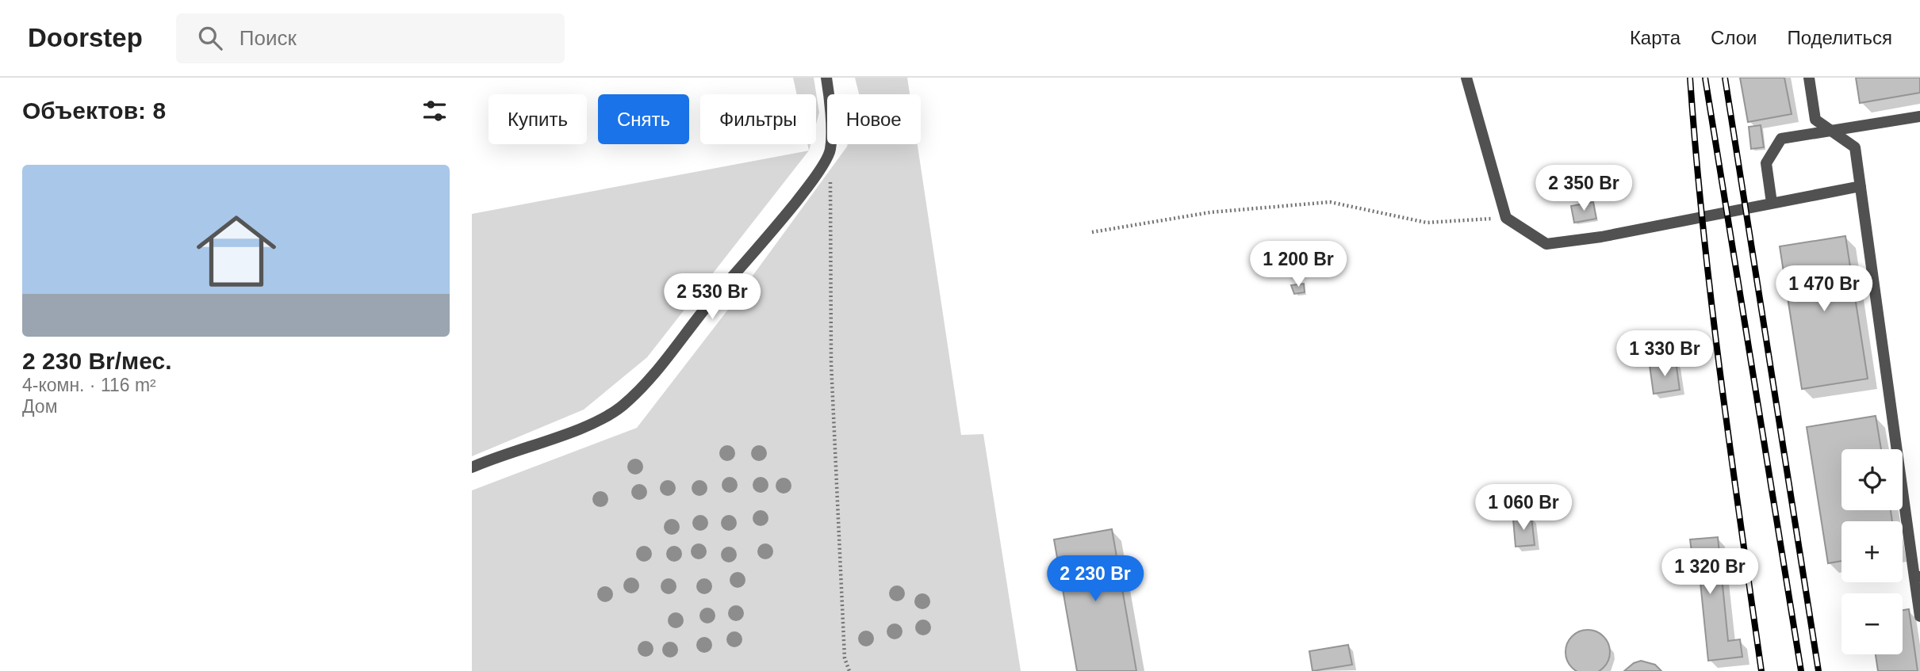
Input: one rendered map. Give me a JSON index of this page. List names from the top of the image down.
{
  "page": {
    "header": "Doorstep",
    "search": "Поиск",
    "nav": ["Карта", "Слои", "Поделиться"],
    "heading": "Объектов: 8",
    "chip": [
      "Купить",
      "Снять",
      "Фильтры",
      "Новое"
    ],
    "list": [
      {
        "name": "2 230 Br/мес.",
        "note": "4-комн. · 116 m² · Дом"
      }
    ],
    "price": [
      "2 350 Br",
      "1 200 Br",
      "1 470 Br",
      "2 530 Br",
      "1 330 Br",
      "1 060 Br",
      "1 320 Br",
      "2 230 Br"
    ],
    "map_buttons": ["+", "−"]
  }
}
